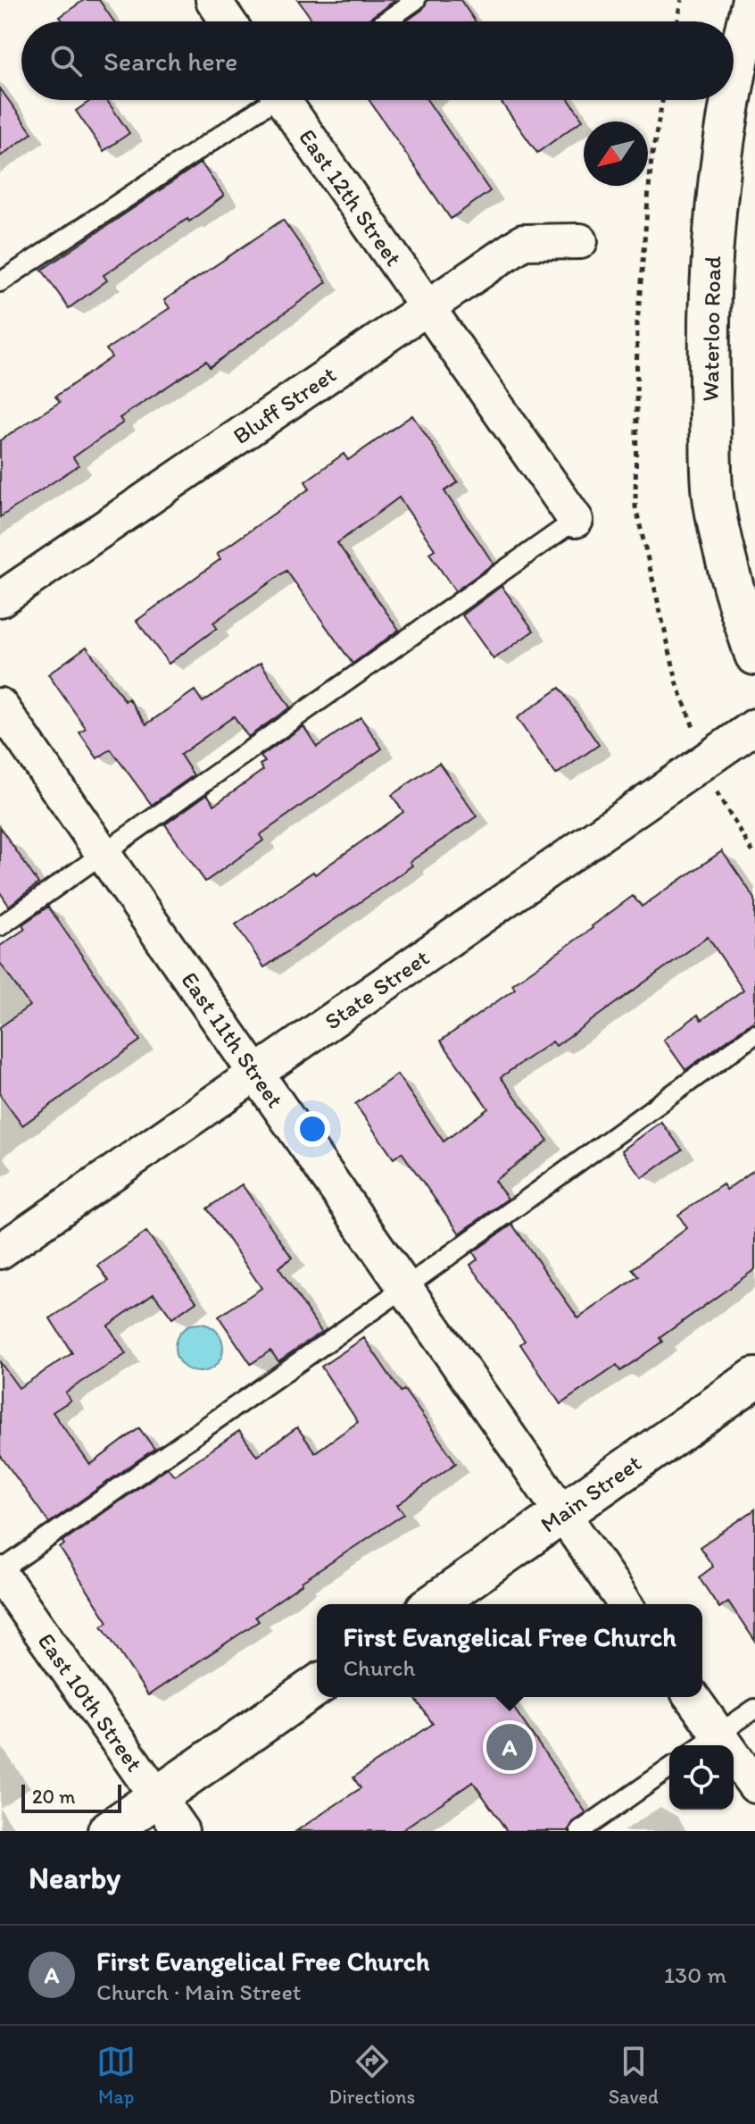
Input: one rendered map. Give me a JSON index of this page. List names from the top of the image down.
{
  "streets": {
    "main road": ["Waterloo Road", "Main Street"],
    "street": [
      "East 12th Street",
      "Bluff Street",
      "State Street",
      "East 11th Street",
      "East 10th Street"
    ]
  },
  "crossings": [
    ["East 12th Street", "Bluff Street"],
    ["State Street", "East 11th Street"],
    ["East 11th Street", "Main Street"]
  ],
  "scale_bar": "20 m",
  "north": "bottom left",
  "page": {
    "search": "Search here",
    "popup": ["First Evangelical Free Church", "Church"],
    "pins": "A",
    "scale": "20 m",
    "heading": "Nearby",
    "list": [
      {
        "mark": "A",
        "name": "First Evangelical Free Church",
        "note": "Church · Main Street",
        "value": "130 m"
      }
    ],
    "nav": ["Map", "Directions", "Saved"]
  }
}
